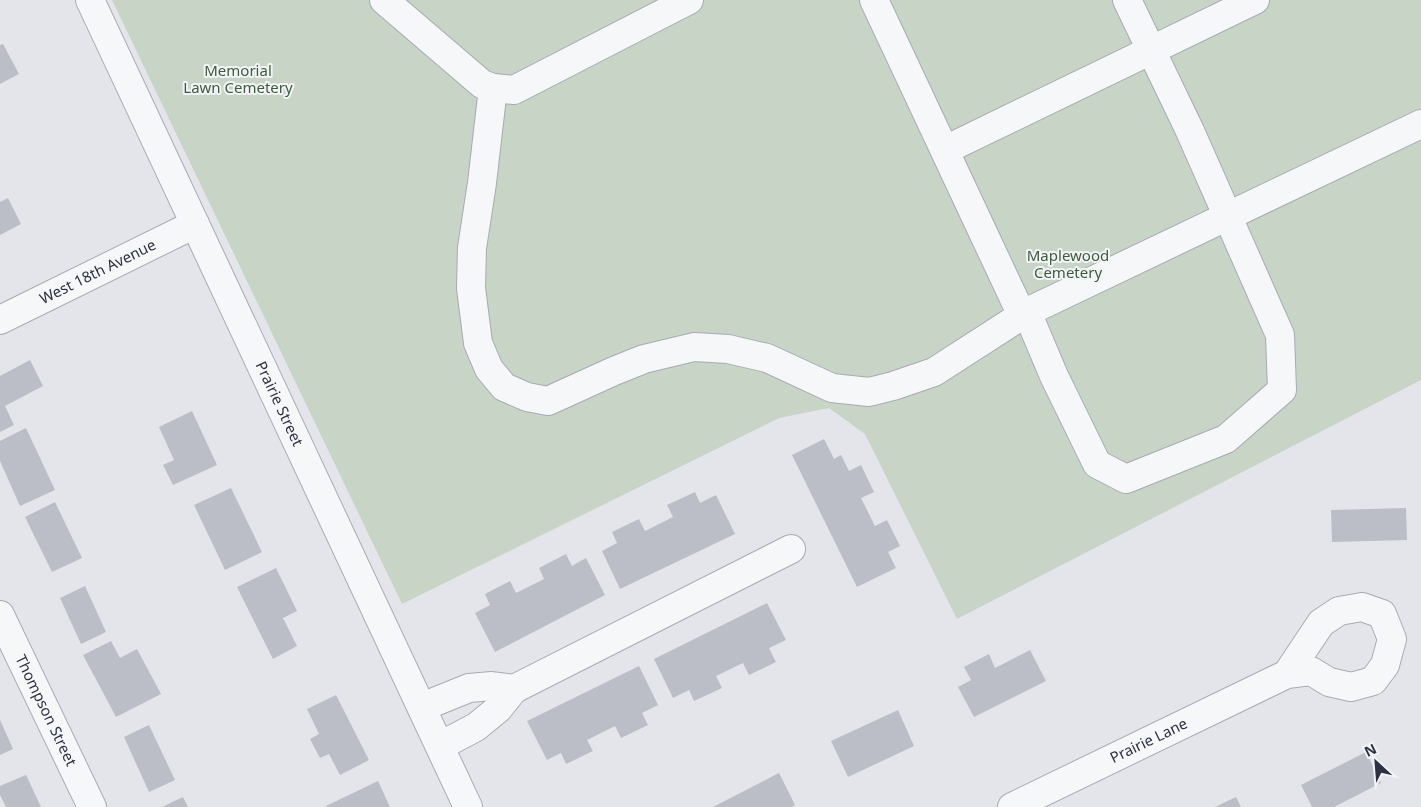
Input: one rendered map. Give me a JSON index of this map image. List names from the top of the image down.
{
  "streets": {
    "street": [
      "West 18th Avenue",
      "Prairie Street",
      "Thompson Street",
      "Prairie Lane"
    ]
  },
  "crossings": [
    ["West 18th Avenue", "Prairie Street"]
  ],
  "parks": ["Memorial Lawn Cemetery", "Maplewood Cemetery"],
  "north": "top left"
}
